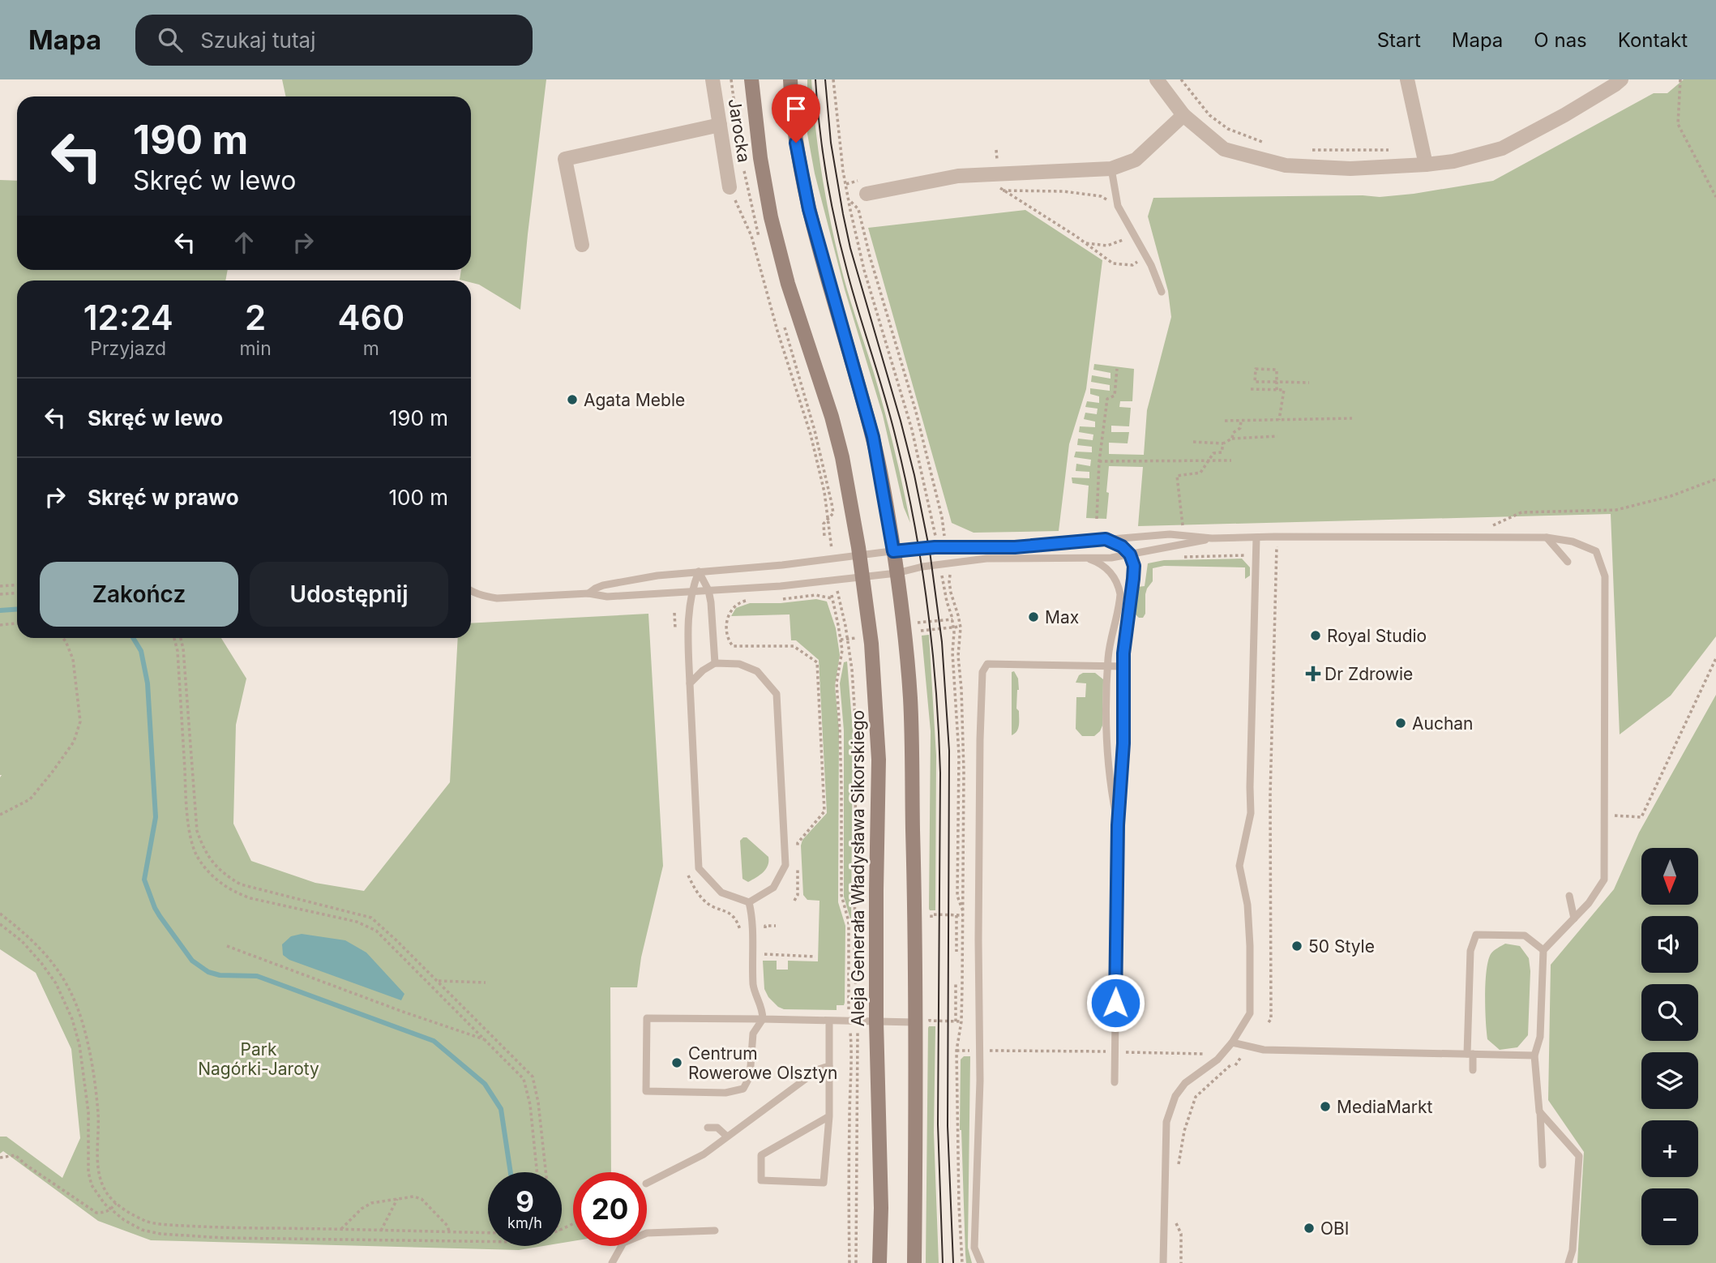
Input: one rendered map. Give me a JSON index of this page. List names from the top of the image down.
{
  "streets": {
    "main road": ["Aleja Generała Władysława Sikorskiego"],
    "street": ["Jarocka"]
  },
  "parks": ["Park Nagórki-Jaroty"],
  "places": {
    "other": [
      "Agata Meble",
      "Max",
      "Royal Studio",
      "Auchan",
      "50 Style",
      "Centrum Rowerowe Olsztyn",
      "MediaMarkt",
      "OBI"
    ],
    "health": ["Dr Zdrowie"]
  },
  "north": "bottom",
  "page": {
    "header": "Mapa",
    "search": "Szukaj tutaj",
    "nav": [
      "Start",
      "Mapa",
      "O nas",
      "Kontakt"
    ],
    "turn": ["190 m", "Skręć w lewo"],
    "eta": [
      "12:24",
      "Przyjazd",
      "2",
      "min",
      "460",
      "m"
    ],
    "list": [
      {
        "name": "Skręć w lewo",
        "value": "190 m"
      },
      {
        "name": "Skręć w prawo",
        "value": "100 m"
      }
    ],
    "buttons": ["Zakończ", "Udostępnij"],
    "map_buttons": ["+", "−"],
    "speed": "9 km/h",
    "limit": "20"
  }
}
